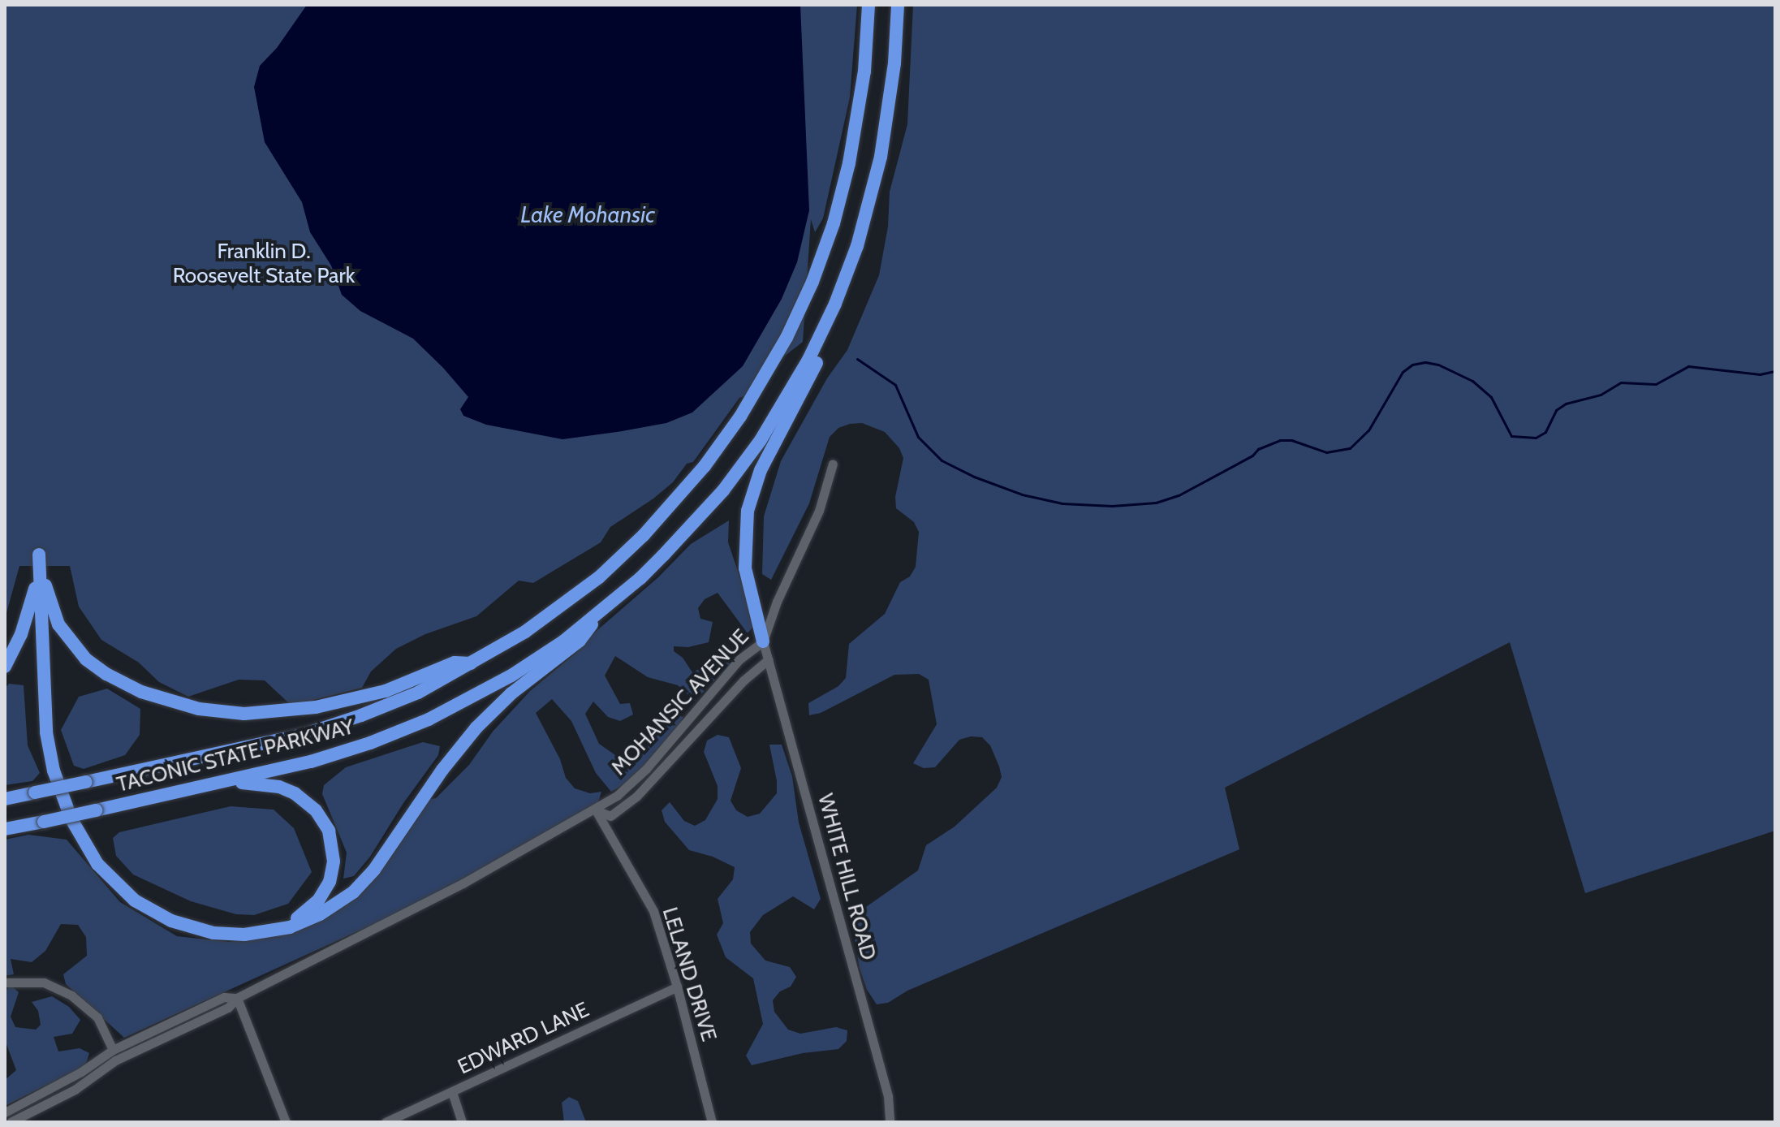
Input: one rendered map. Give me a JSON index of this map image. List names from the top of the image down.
{
  "streets": {
    "highway": ["TACONIC STATE PARKWAY"],
    "street": [
      "MOHANSIC AVENUE",
      "WHITE HILL ROAD",
      "LELAND DRIVE",
      "EDWARD LANE"
    ]
  },
  "crossings": [
    ["MOHANSIC AVENUE", "WHITE HILL ROAD"],
    ["MOHANSIC AVENUE", "LELAND DRIVE"],
    ["LELAND DRIVE", "EDWARD LANE"]
  ],
  "water": ["Lake Mohansic"],
  "parks": ["Franklin D. Roosevelt State Park"]
}
